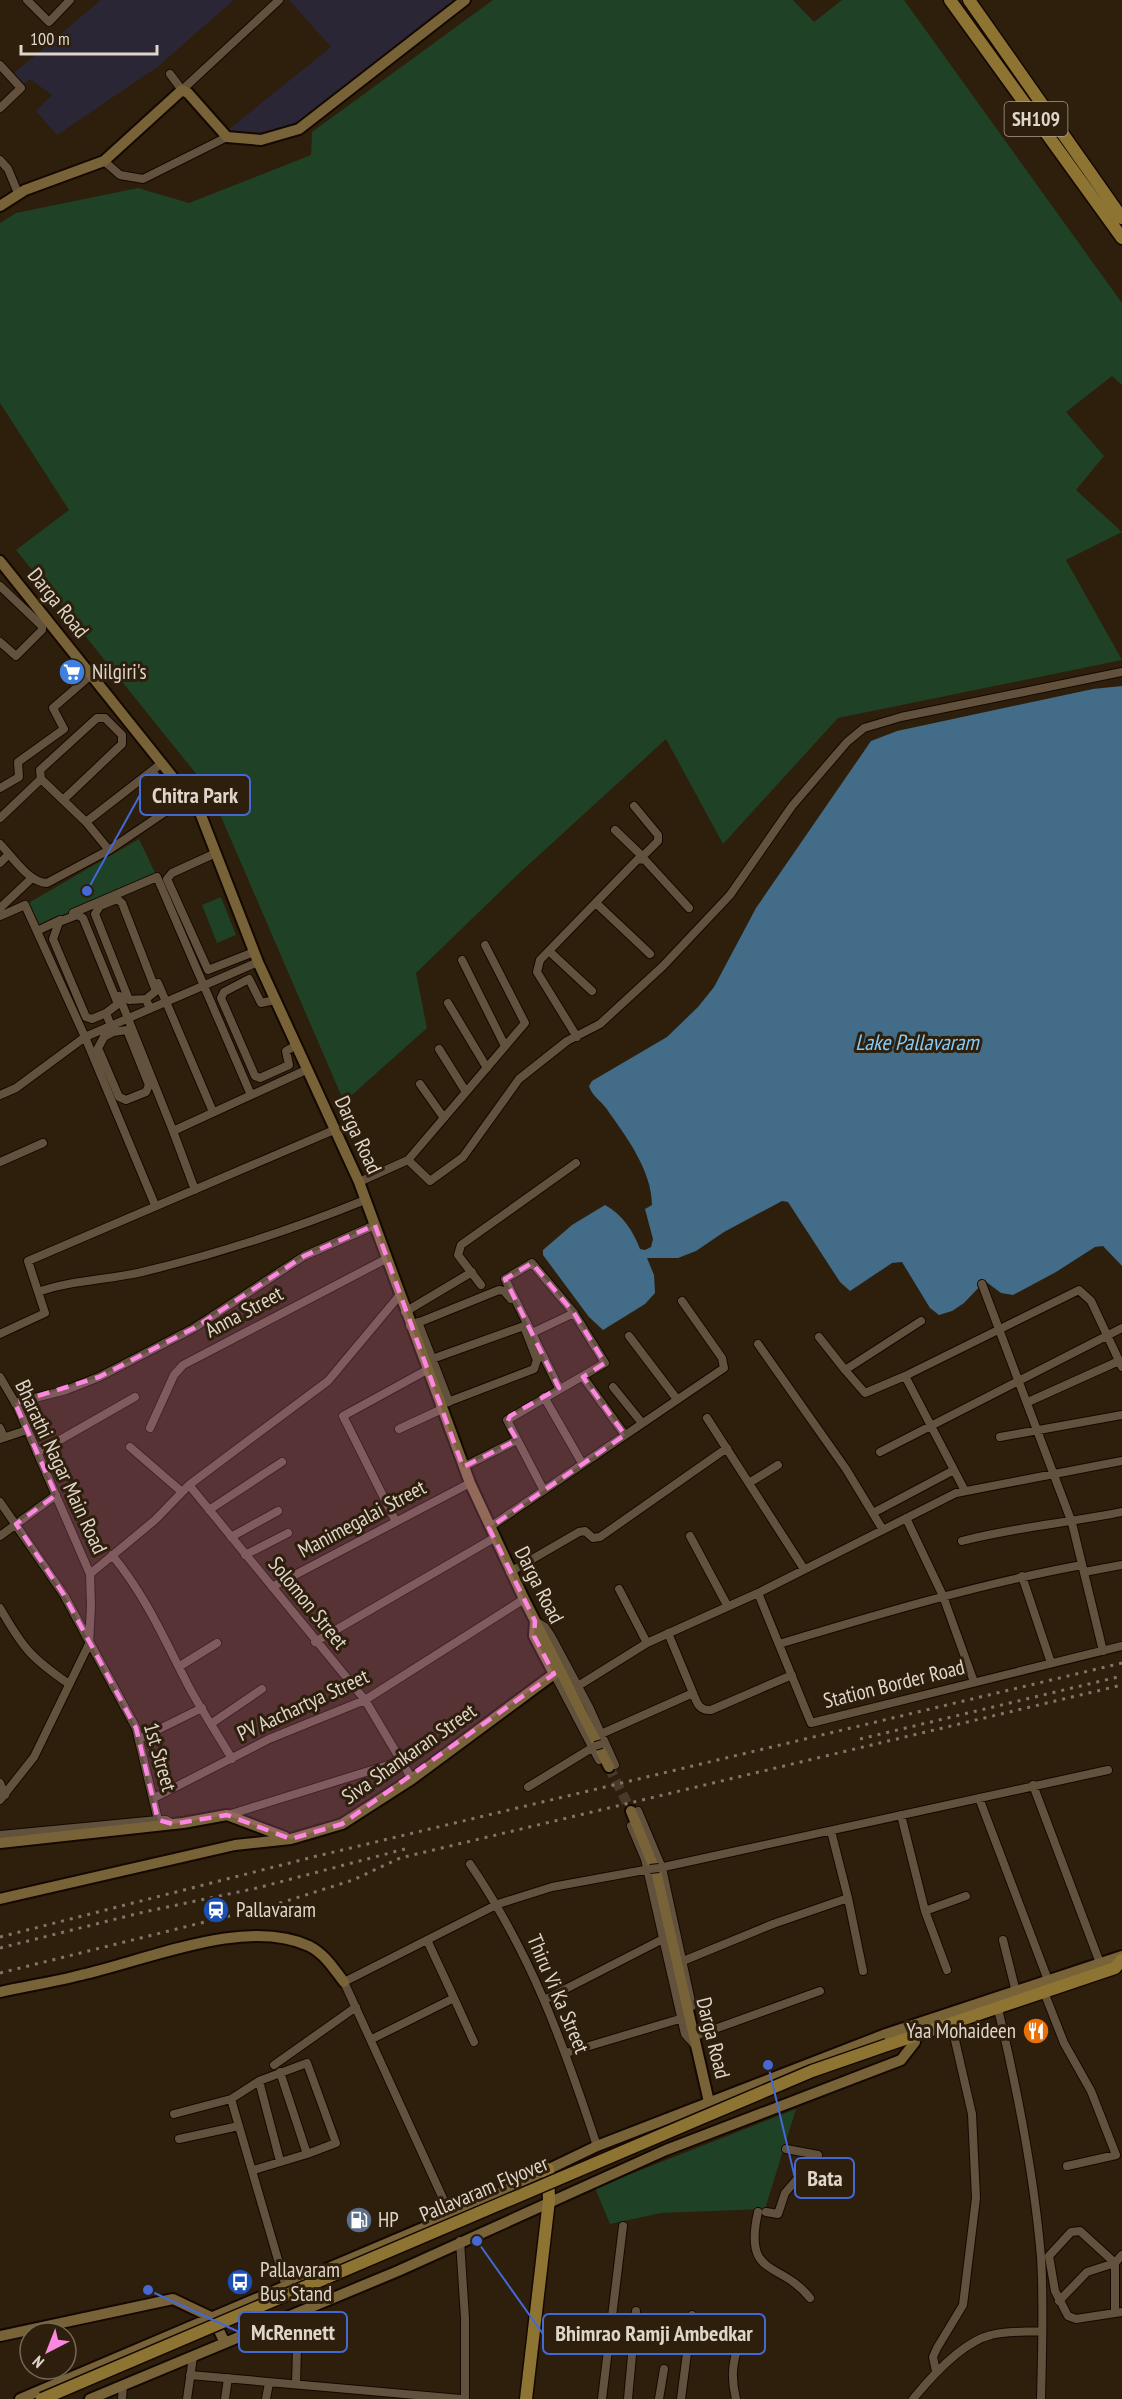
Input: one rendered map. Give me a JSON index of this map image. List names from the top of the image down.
{
  "streets": {
    "main road": ["SH109", "Pallavaram Flyover"],
    "street": [
      "Darga Road",
      "Anna Street",
      "Bharathi Nagar Main Road",
      "Manimegalai Street",
      "Solomon Street",
      "Station Border Road",
      "PV Aachartya Street",
      "Siva Shankaran Street",
      "1st Street",
      "Thiru Vi Ka Street"
    ]
  },
  "crossings": [
    ["Darga Road", "Anna Street"],
    ["Darga Road", "Manimegalai Street"],
    ["Darga Road", "PV Aachartya Street"],
    ["Bharathi Nagar Main Road", "1st Street"],
    ["Manimegalai Street", "Solomon Street"],
    ["Solomon Street", "PV Aachartya Street"],
    ["Solomon Street", "Siva Shankaran Street"],
    ["PV Aachartya Street", "1st Street"]
  ],
  "water": ["Lake Pallavaram"],
  "places": {
    "supermarket": ["Nilgiri's"],
    "other": [
      "Chitra Park",
      "Bata",
      "Bhimrao Ramji Ambedkar",
      "McRennett"
    ],
    "station": ["Pallavaram"],
    "restaurant": ["Yaa Mohaideen"],
    "fuel station": ["HP"],
    "bus stop": ["Pallavaram Bus Stand"]
  },
  "scale_bar": "100 m",
  "north": "bottom left"
}
